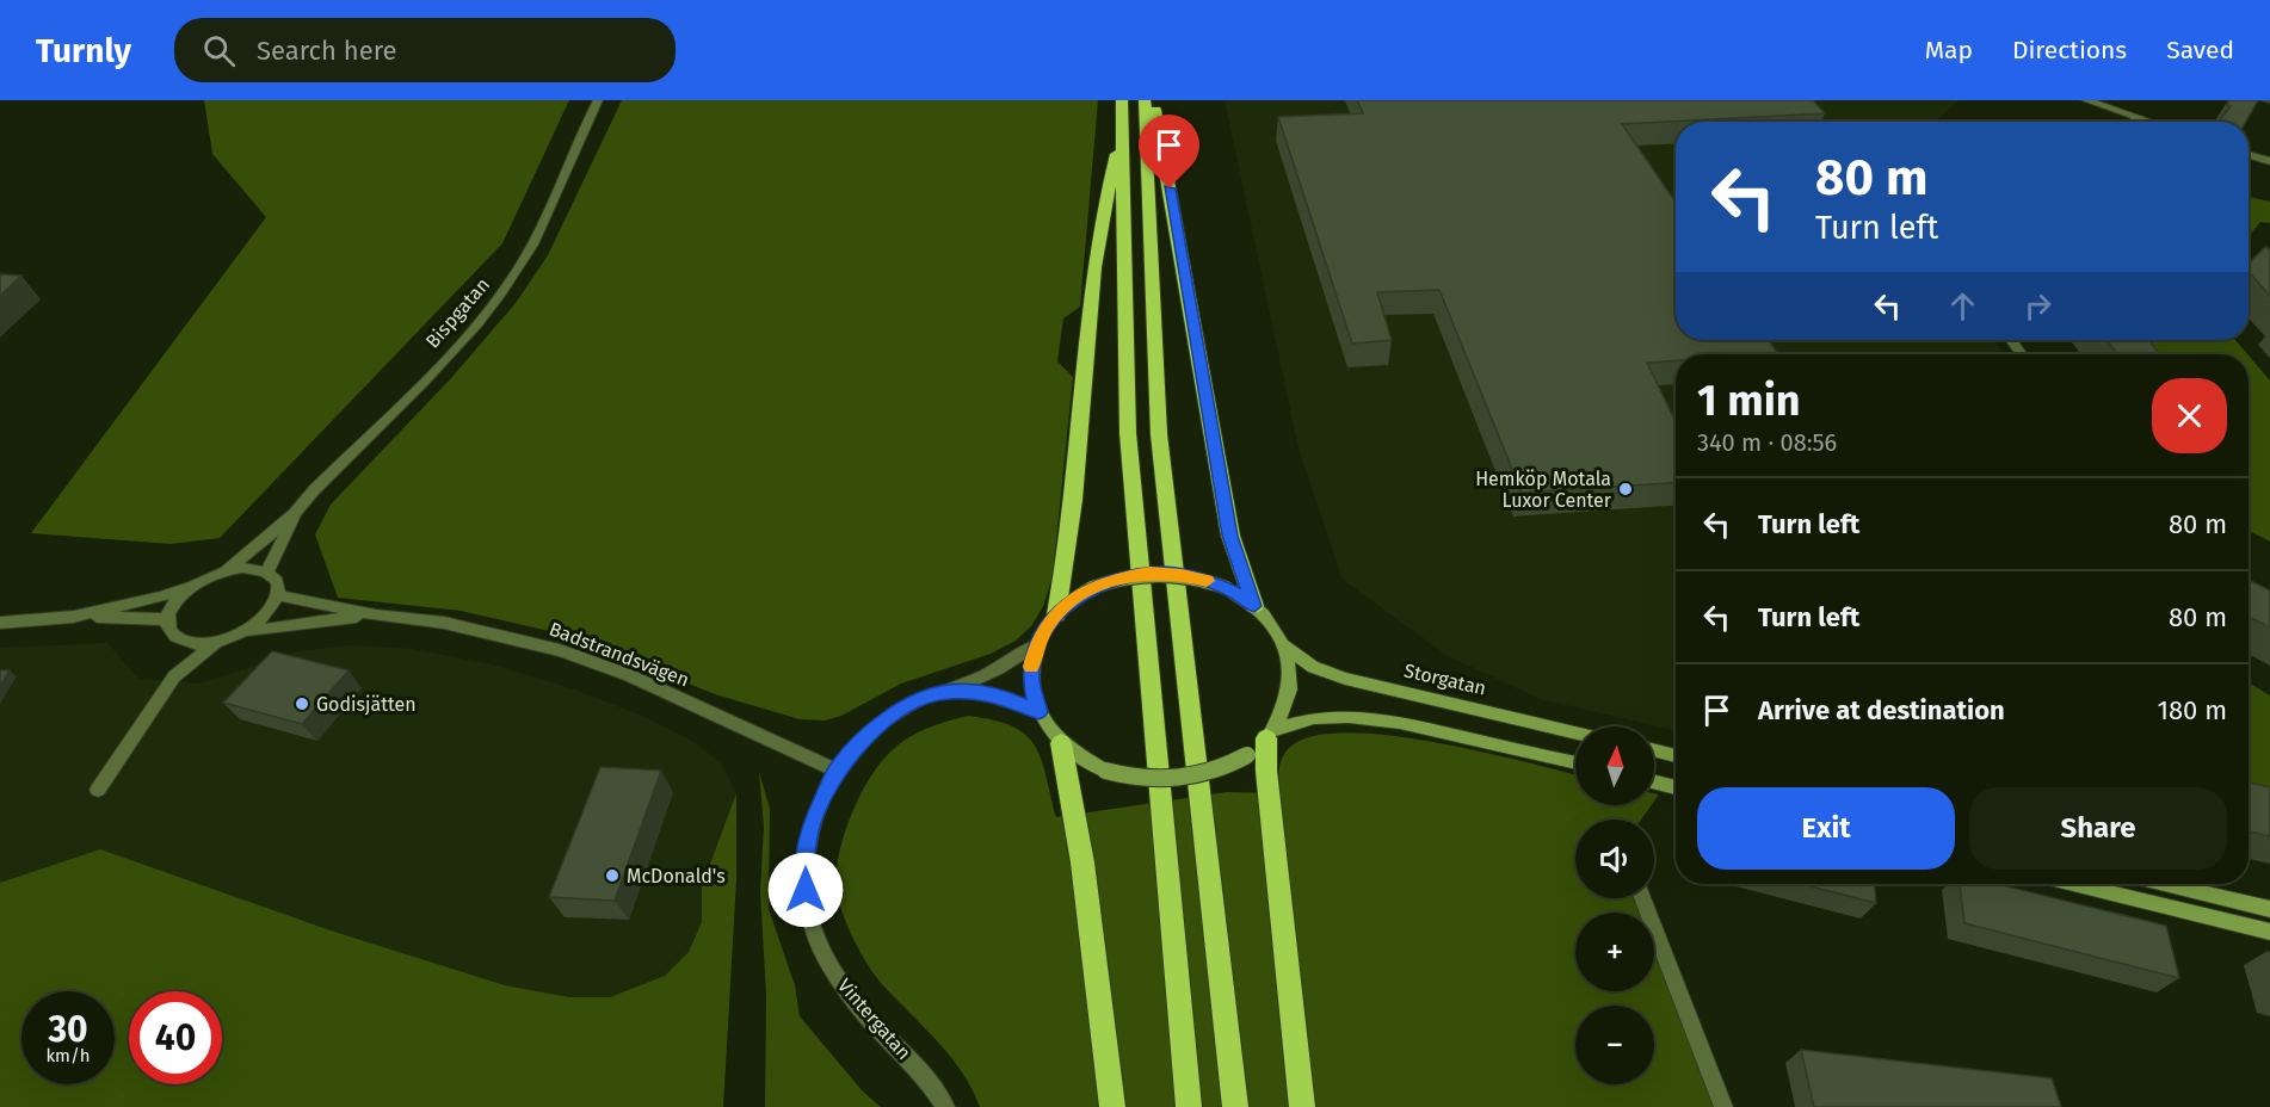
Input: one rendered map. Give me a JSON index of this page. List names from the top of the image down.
{
  "streets": {
    "main road": ["Storgatan"],
    "street": ["Bispgatan", "Badstrandsvägen", "Vintergatan"]
  },
  "crossings": [
    ["Badstrandsvägen", "Vintergatan"],
    ["Storgatan", "Vintergatan"]
  ],
  "places": ["Hemköp Motala Luxor Center", "Godisjätten", "McDonald's"],
  "north": "top",
  "page": {
    "header": "Turnly",
    "search": "Search here",
    "nav": ["Map", "Directions", "Saved"],
    "turn": ["80 m", "Turn left"],
    "heading": ["1 min", "340 m · 08:56"],
    "list": [
      {
        "name": "Turn left",
        "value": "80 m"
      },
      {
        "name": "Turn left",
        "value": "80 m"
      },
      {
        "name": "Arrive at destination",
        "value": "180 m"
      }
    ],
    "map_buttons": ["+", "−"],
    "buttons": ["Exit", "Share"],
    "speed": "30 km/h",
    "limit": "40"
  }
}
